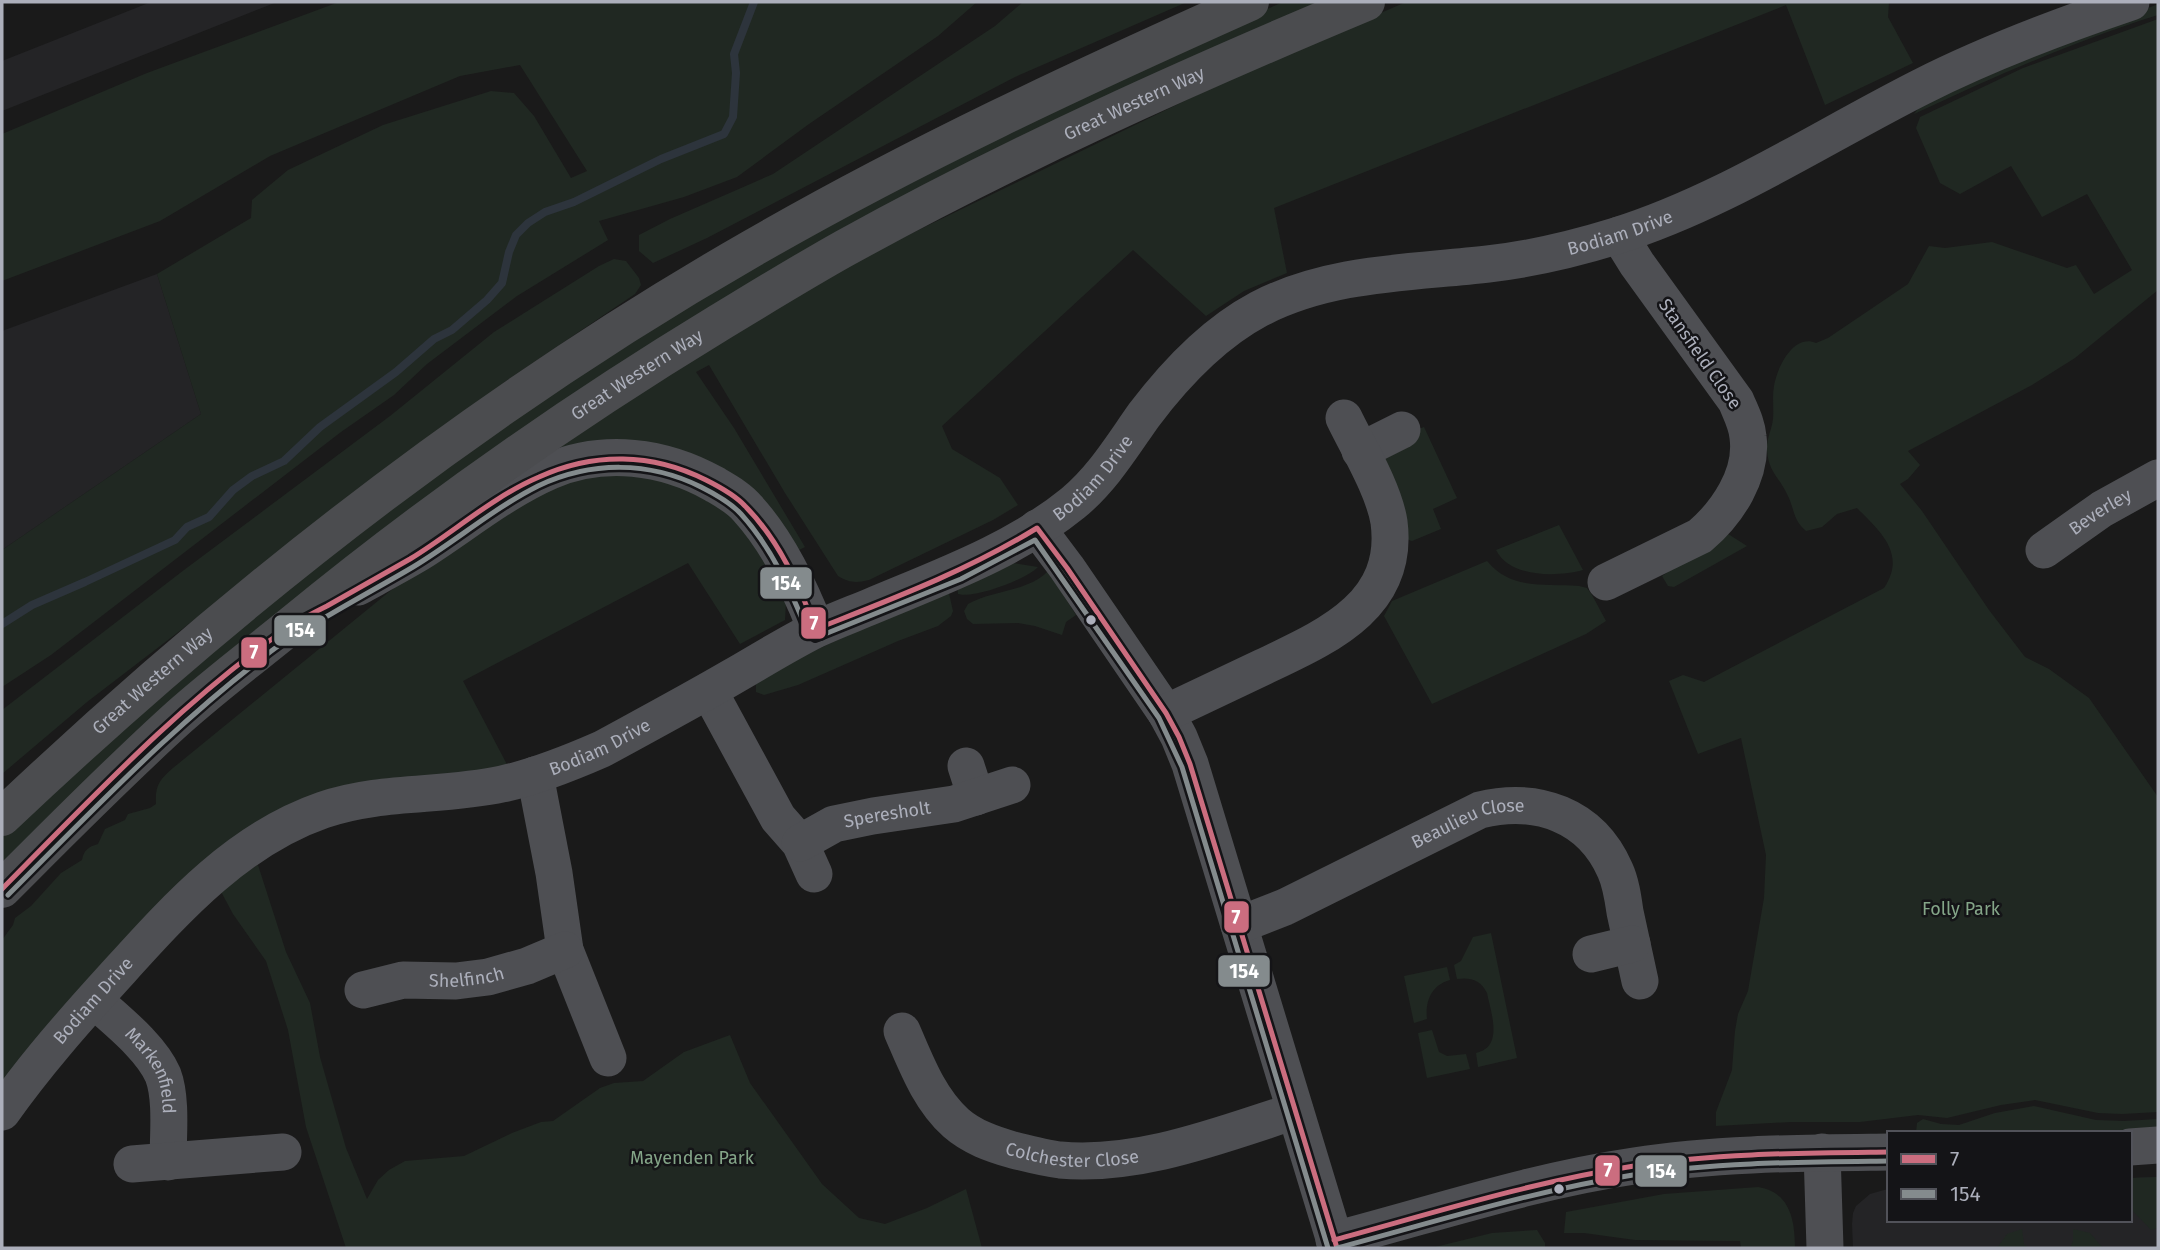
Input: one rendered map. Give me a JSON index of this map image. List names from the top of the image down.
{
  "streets": {
    "main road": ["Great Western Way"],
    "street": [
      "Bodiam Drive",
      "Stansfield Close",
      "Beverley",
      "Speresholt",
      "Beaulieu Close",
      "Shelfinch",
      "Markenfield",
      "Colchester Close"
    ]
  },
  "crossings": [
    ["Bodiam Drive", "Stansfield Close"],
    ["Bodiam Drive", "Speresholt"],
    ["Bodiam Drive", "Markenfield"]
  ],
  "parks": ["Folly Park", "Mayenden Park"],
  "lines": ["transit line 7", "transit line 154"],
  "legend": ["7", "154"]
}
